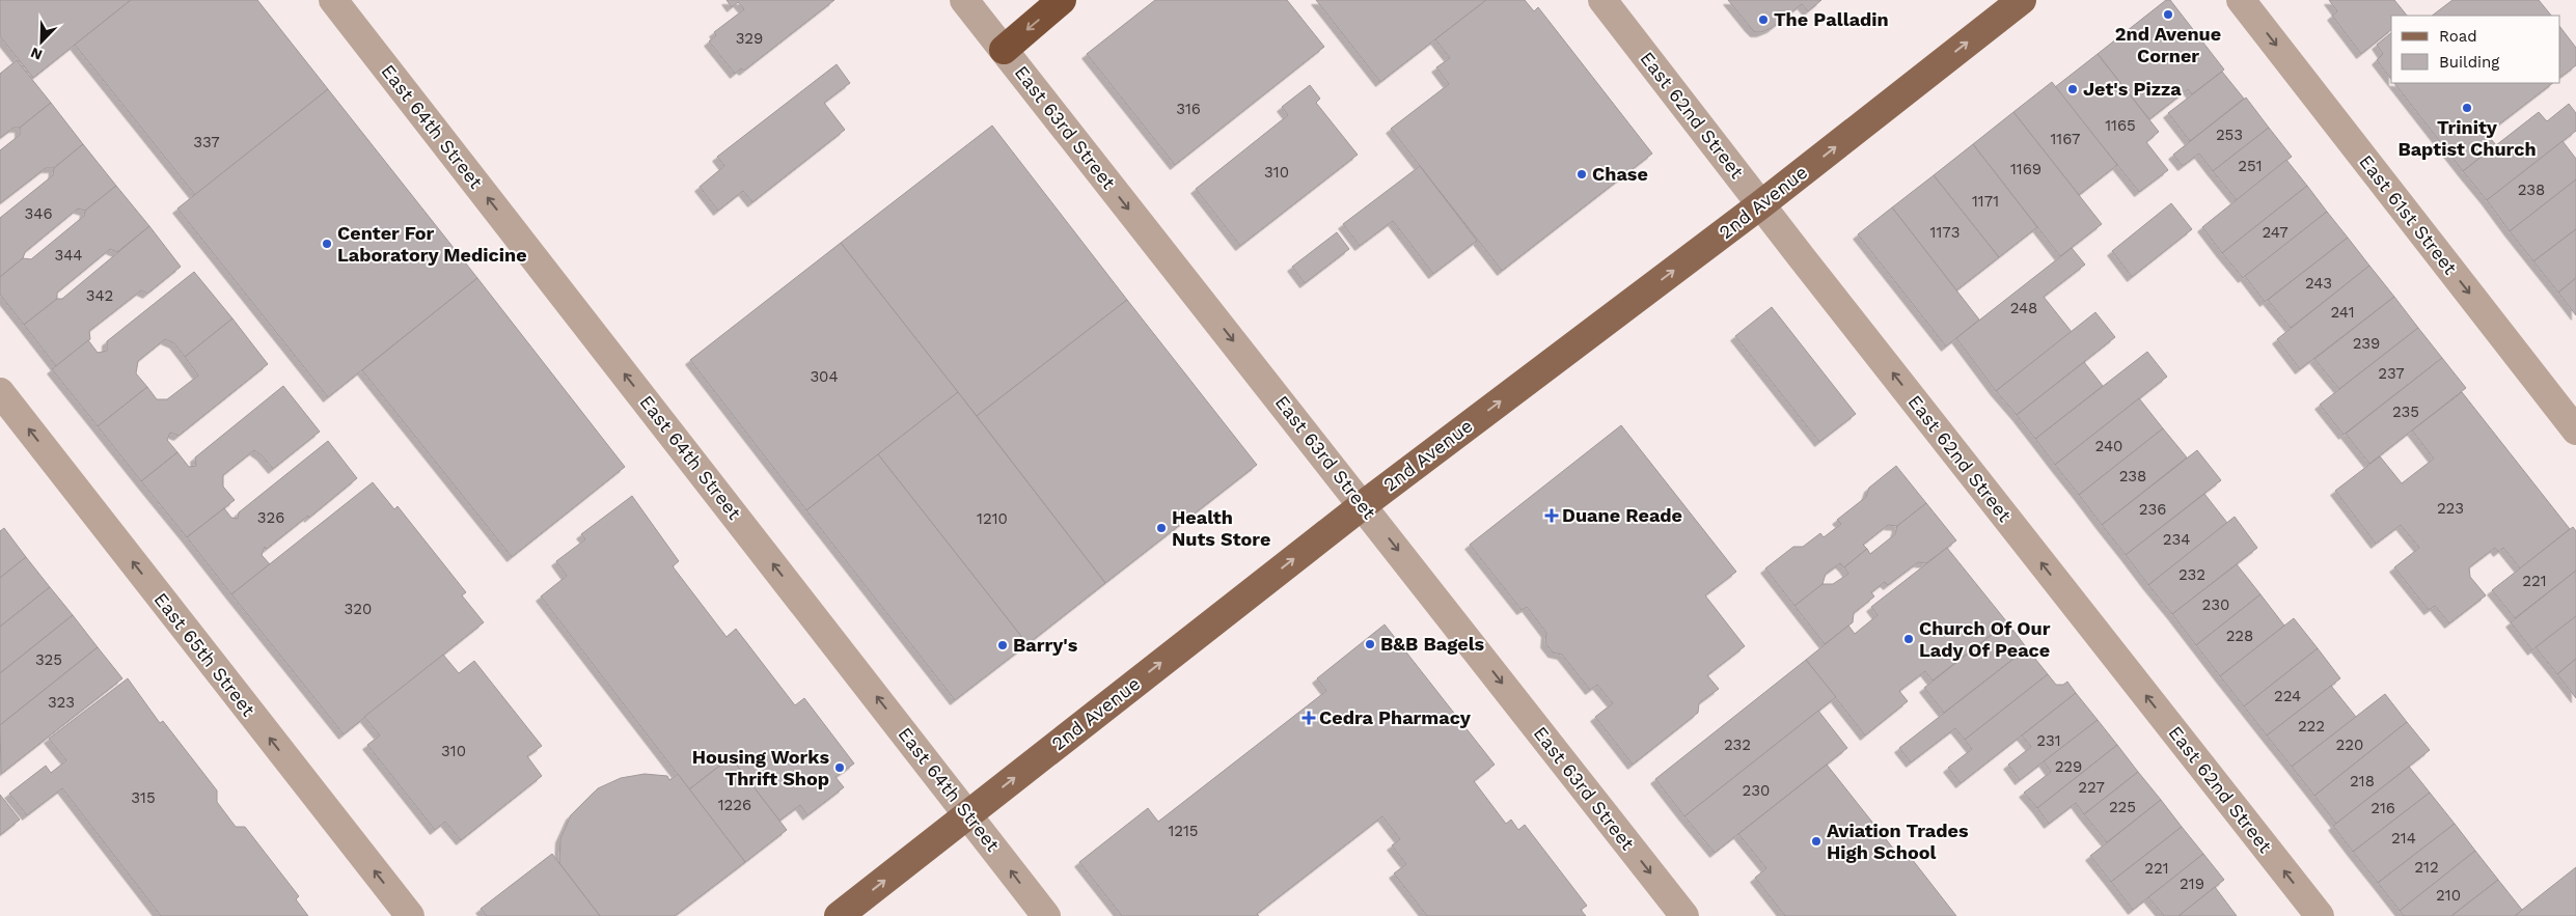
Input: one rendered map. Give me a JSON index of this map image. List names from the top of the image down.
{
  "streets": {
    "main road": ["2nd Avenue"],
    "street": [
      "East 62nd Street",
      "East 64th Street",
      "East 63rd Street",
      "East 61st Street",
      "East 65th Street"
    ]
  },
  "crossings": [
    ["East 62nd Street", "2nd Avenue"],
    ["East 64th Street", "2nd Avenue"],
    ["East 63rd Street", "2nd Avenue"]
  ],
  "one_way": [
    "East 62nd Street",
    "East 64th Street",
    "East 63rd Street",
    "2nd Avenue",
    "East 61st Street",
    "East 65th Street"
  ],
  "places": {
    "other": [
      "2nd Avenue Corner",
      "The Palladin",
      "Jet's Pizza",
      "Trinity Baptist Church",
      "Chase",
      "Center For Laboratory Medicine",
      "Health Nuts Store",
      "Church Of Our Lady Of Peace",
      "B&B Bagels",
      "Barry's",
      "Housing Works Thrift Shop",
      "Aviation Trades High School"
    ],
    "health": ["Duane Reade", "Cedra Pharmacy"]
  },
  "house_numbers": [
    "329",
    "316",
    "1165",
    "253",
    "1167",
    "337",
    "251",
    "1169",
    "310",
    "238",
    "1171",
    "346",
    "1173",
    "247",
    "344",
    "243",
    "342",
    "248",
    "241",
    "239",
    "237",
    "304",
    "235",
    "240",
    "238",
    "223",
    "236",
    "326",
    "1210",
    "234",
    "232",
    "221",
    "230",
    "320",
    "228",
    "325",
    "224",
    "323",
    "222",
    "231",
    "232",
    "220",
    "310",
    "229",
    "218",
    "227",
    "230",
    "315",
    "1226",
    "225",
    "216",
    "1215",
    "214",
    "212",
    "221",
    "219",
    "210"
  ],
  "legend": ["Road", "Building"],
  "north": "bottom left"
}
